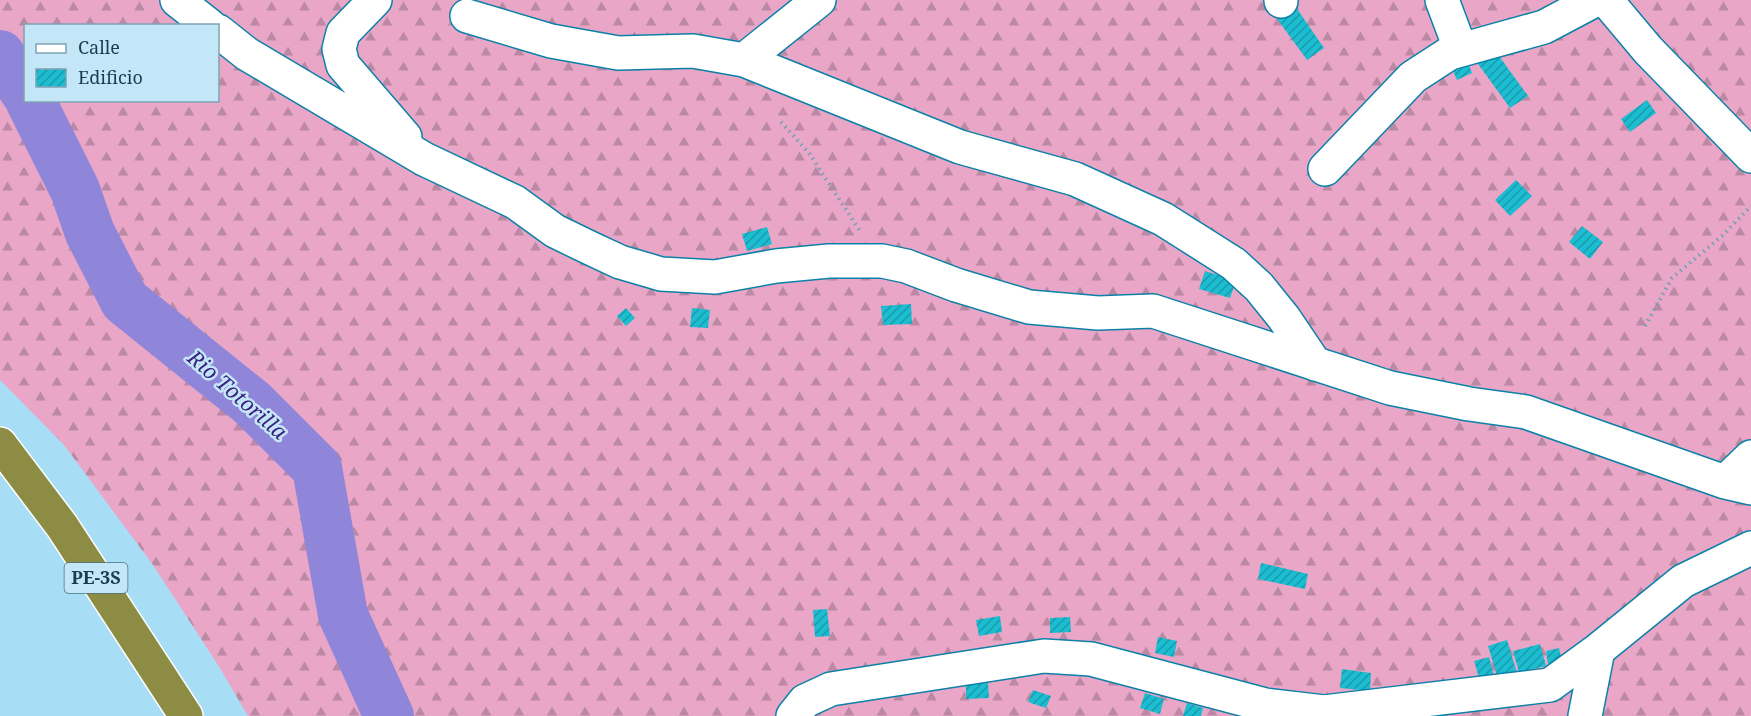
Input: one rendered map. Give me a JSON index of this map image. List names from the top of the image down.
{
  "streets": {
    "highway": ["PE-3S"]
  },
  "water": ["Rio Totorilla"],
  "legend": ["Calle", "Edificio"]
}
